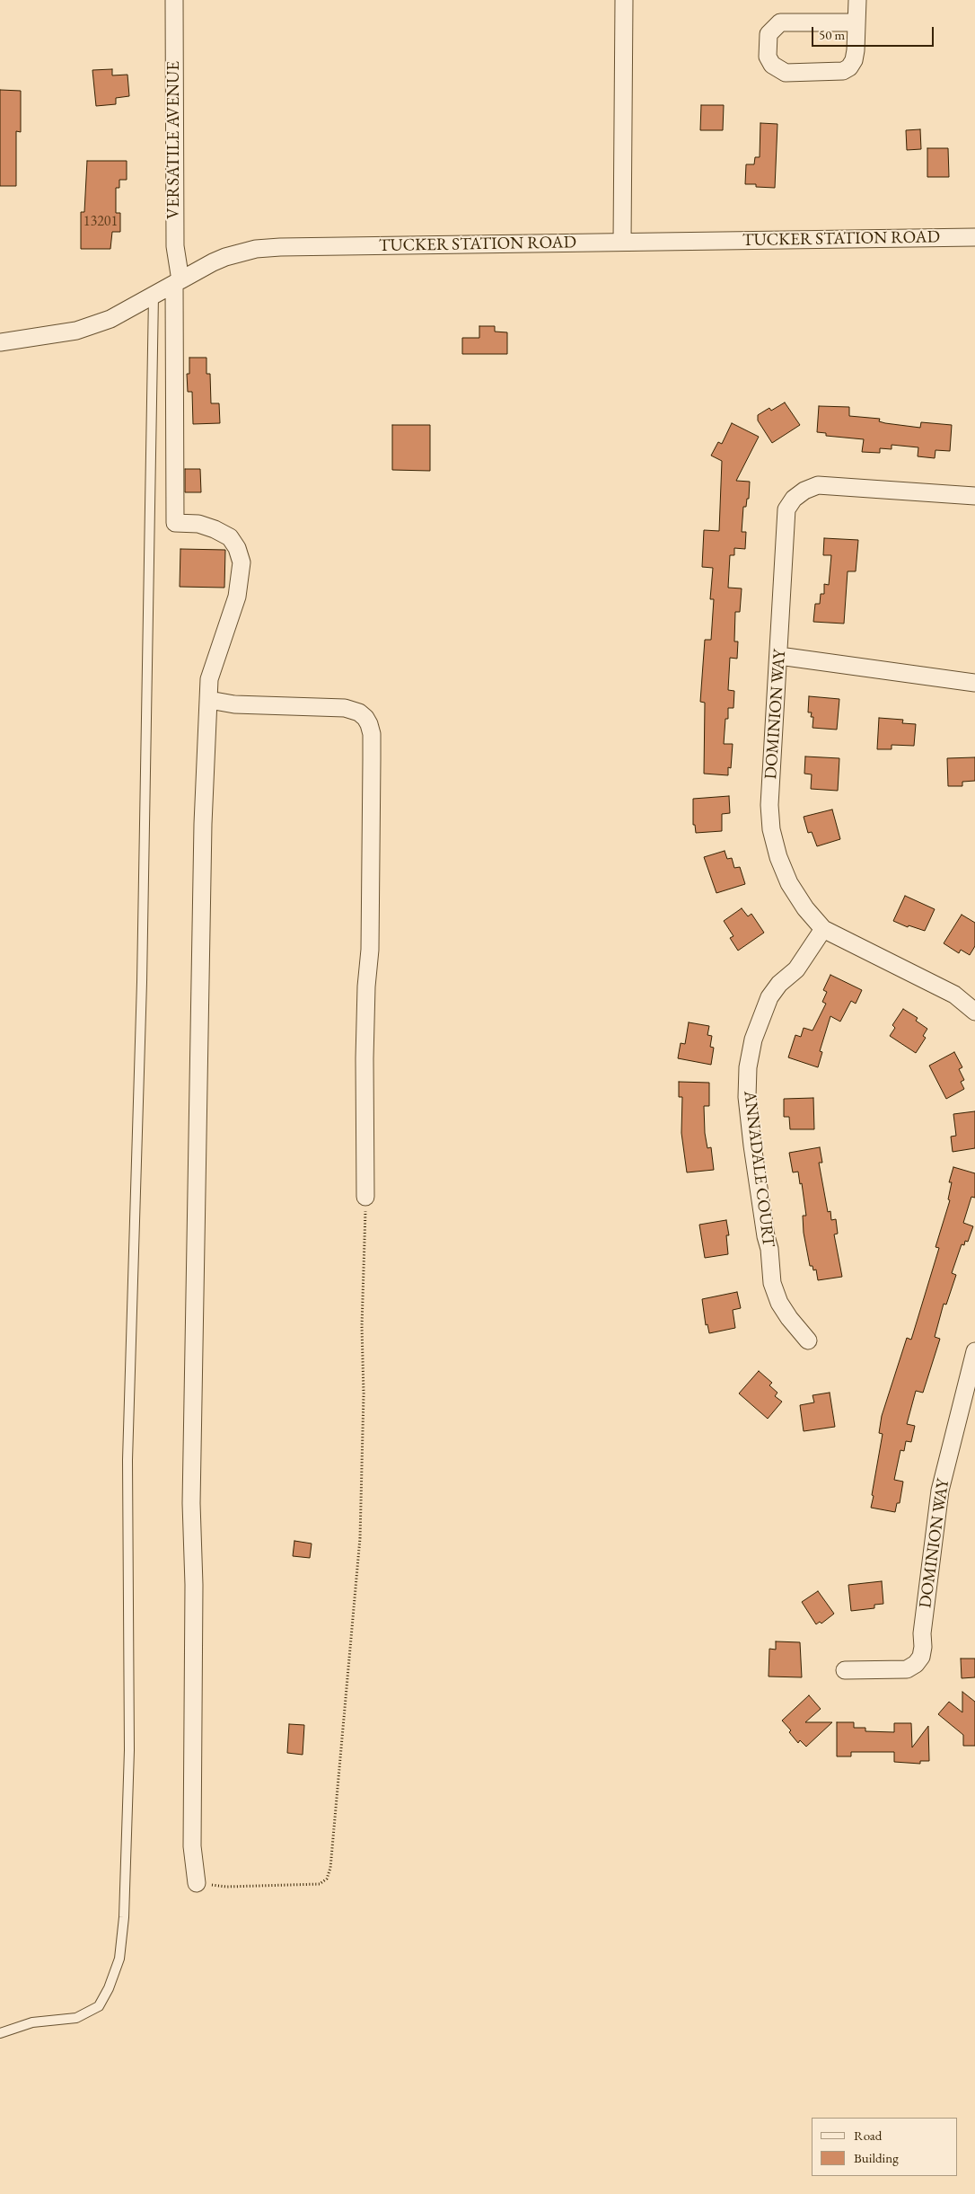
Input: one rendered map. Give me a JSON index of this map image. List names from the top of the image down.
{
  "streets": {
    "street": [
      "VERSATILE AVENUE",
      "TUCKER STATION ROAD",
      "DOMINION WAY",
      "ANNADALE COURT"
    ]
  },
  "crossings": [
    ["VERSATILE AVENUE", "TUCKER STATION ROAD"],
    ["DOMINION WAY", "ANNADALE COURT"]
  ],
  "house_numbers": ["13201"],
  "legend": ["Road", "Building"],
  "scale_bar": "50 m"
}
